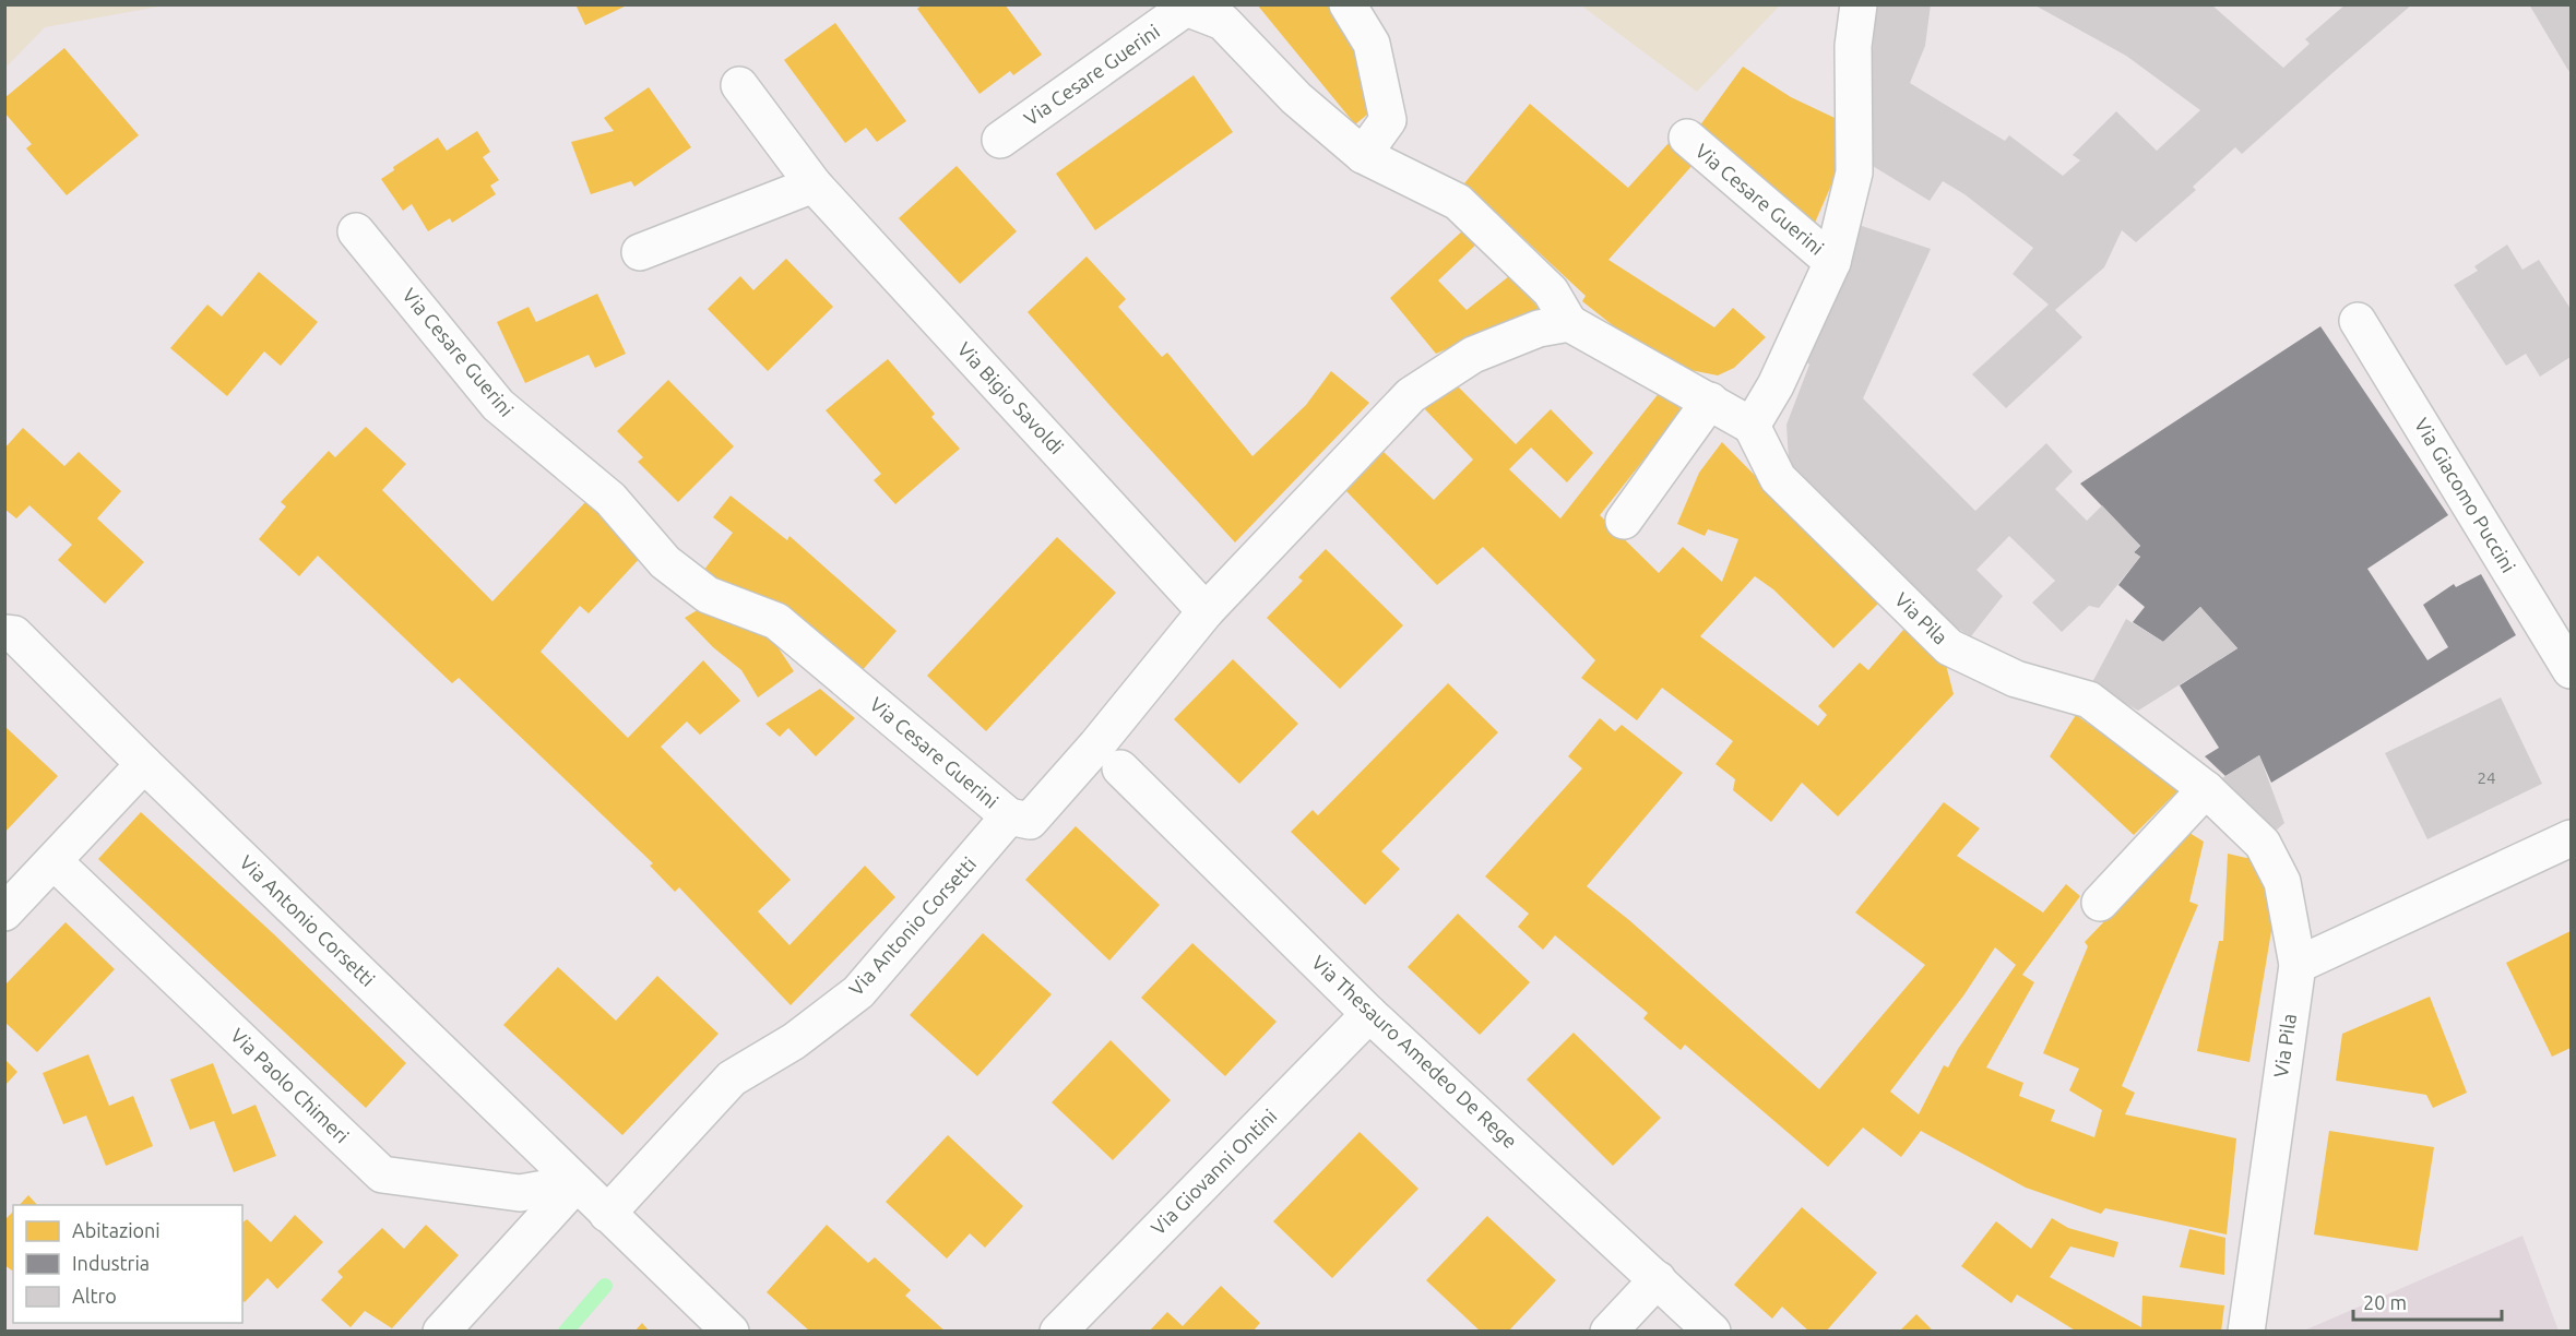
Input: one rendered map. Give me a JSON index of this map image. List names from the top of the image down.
{
  "streets": {
    "street": [
      "Via Cesare Guerini",
      "Via Bigio Savoldi",
      "Via Giacomo Puccini",
      "Via Pila",
      "Via Antonio Corsetti",
      "Via Thesauro Amedeo De Rege",
      "Via Paolo Chimeri",
      "Via Giovanni Ontini"
    ]
  },
  "crossings": [
    ["Via Cesare Guerini", "Via Bigio Savoldi"],
    ["Via Cesare Guerini", "Via Pila"],
    ["Via Cesare Guerini", "Via Antonio Corsetti"],
    ["Via Antonio Corsetti", "Via Paolo Chimeri"],
    ["Via Thesauro Amedeo De Rege", "Via Giovanni Ontini"]
  ],
  "house_numbers": ["24"],
  "legend": ["Abitazioni", "Industria", "Altro"],
  "scale_bar": "20 m"
}
